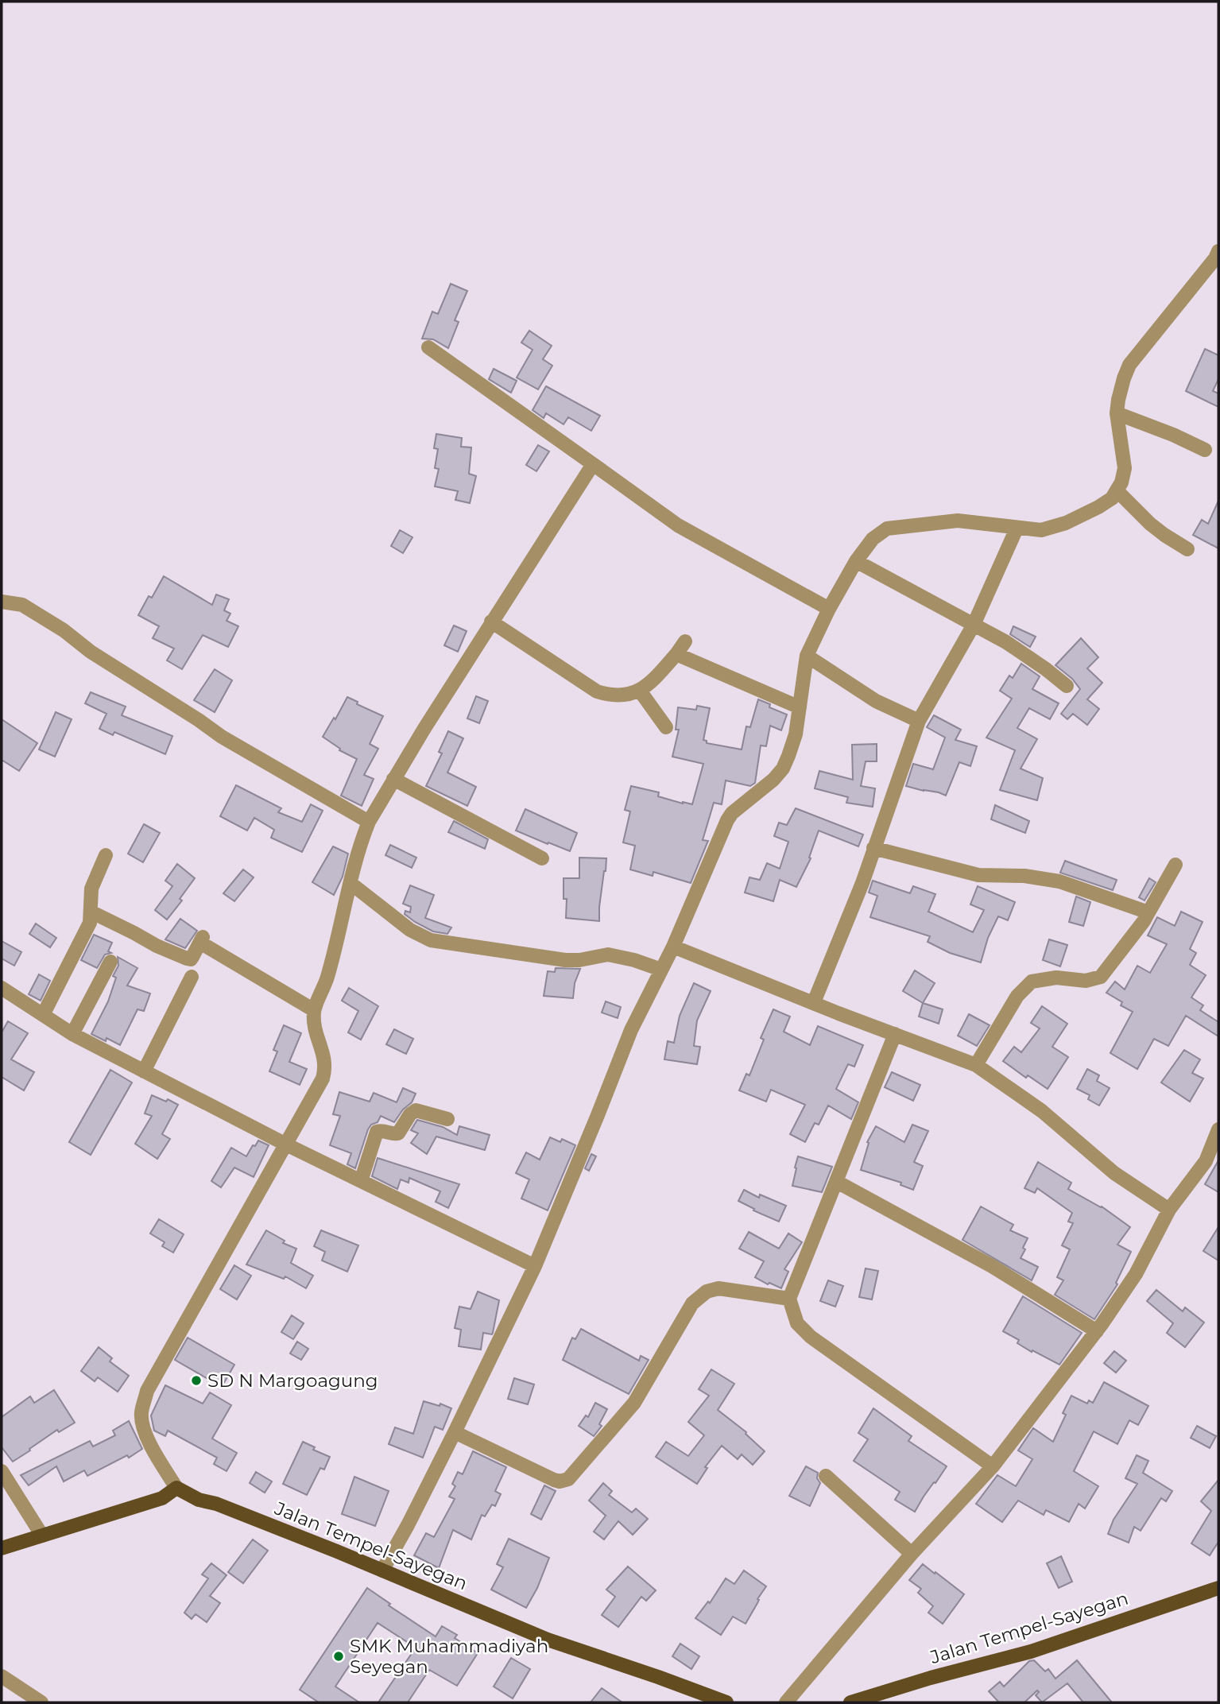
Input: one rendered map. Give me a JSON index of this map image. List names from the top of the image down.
{
  "streets": {
    "main road": ["Jalan Tempel-Sayegan"]
  },
  "places": ["SD N Margoagung", "SMK Muhammadiyah Seyegan"]
}
